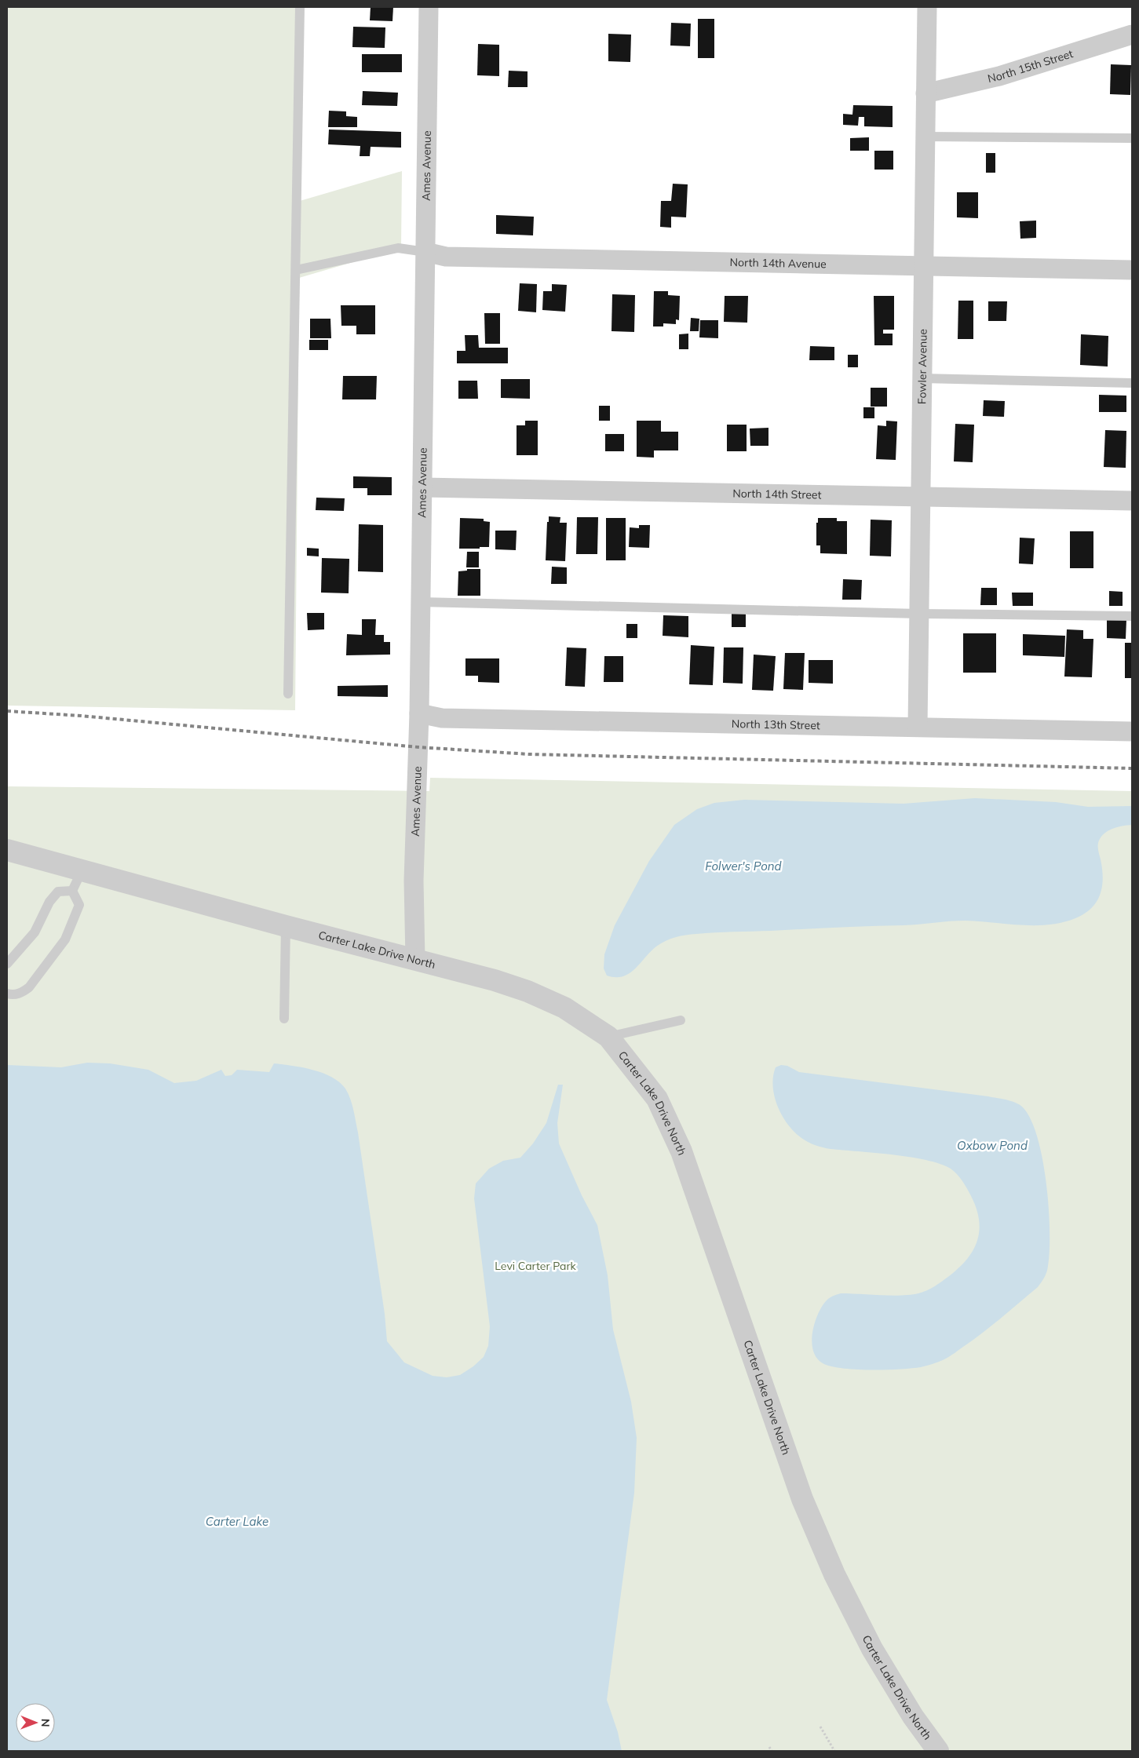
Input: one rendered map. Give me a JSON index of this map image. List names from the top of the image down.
{
  "streets": {
    "street": [
      "North 15th Street",
      "Ames Avenue",
      "North 14th Avenue",
      "Fowler Avenue",
      "North 14th Street",
      "North 13th Street",
      "Carter Lake Drive North"
    ]
  },
  "crossings": [
    ["North 15th Street", "Fowler Avenue"],
    ["Ames Avenue", "North 14th Avenue"],
    ["Ames Avenue", "North 14th Street"],
    ["Ames Avenue", "North 13th Street"],
    ["Ames Avenue", "Carter Lake Drive North"],
    ["North 14th Avenue", "Fowler Avenue"],
    ["Fowler Avenue", "North 14th Street"],
    ["Fowler Avenue", "North 13th Street"]
  ],
  "water": ["Folwer's Pond", "Oxbow Pond", "Carter Lake"],
  "parks": ["Levi Carter Park"],
  "north": "right"
}
